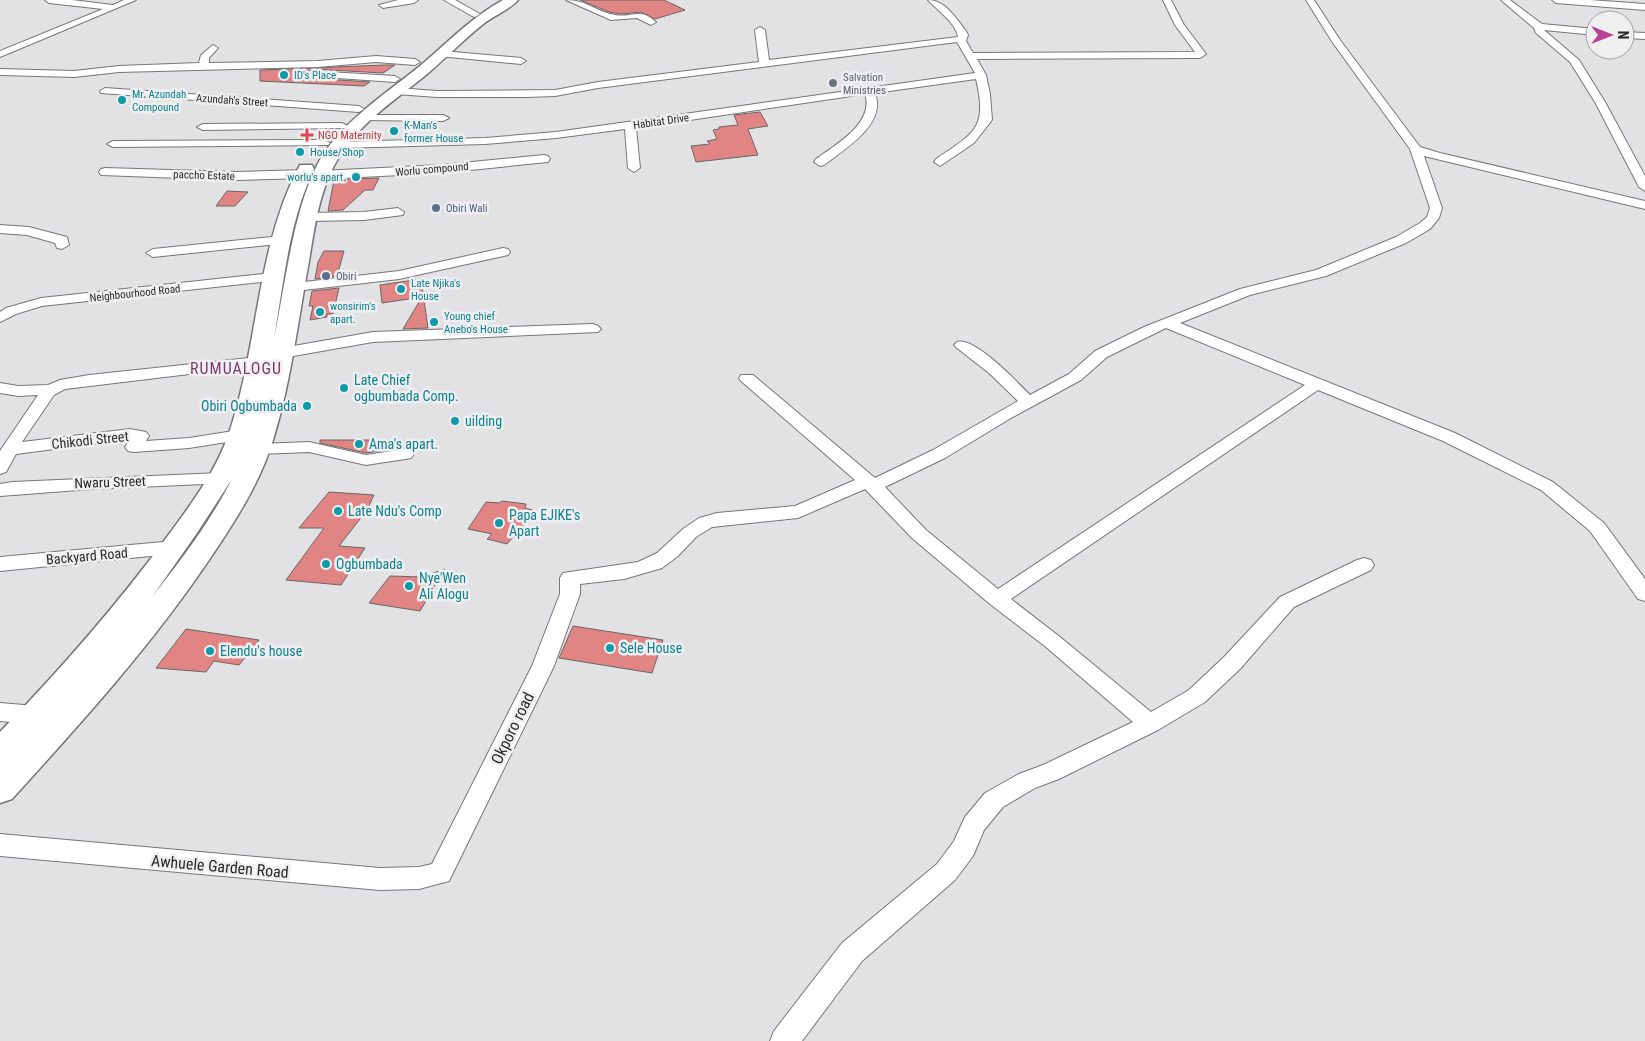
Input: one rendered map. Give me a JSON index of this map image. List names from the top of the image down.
{
  "streets": {
    "street": [
      "Azundah's Street",
      "Habitat Drive",
      "Worlu compound",
      "paccho Estate",
      "Neighbourhood Road",
      "Chikodi Street",
      "Nwaru Street",
      "Backyard Road",
      "Okporo road",
      "Awhuele Garden Road"
    ]
  },
  "crossings": [
    ["Worlu compound", "paccho Estate"],
    ["Okporo road", "Awhuele Garden Road"]
  ],
  "districts": ["RUMUALOGU"],
  "places": {
    "other": [
      "ID's Place",
      "Salvation Ministries",
      "Mr. Azundah Compound",
      "K-Man's former House",
      "House/Shop",
      "worlu's apart.",
      "Obiri Wali",
      "Obiri",
      "Late Njika's House",
      "wonsirim's apart.",
      "Young chief Anebo's House",
      "Late Chief ogbumbada Comp.",
      "Obiri Ogbumbada",
      "uilding",
      "Ama's apart.",
      "Late Ndu's Comp",
      "Papa EJIKE's Apart",
      "Ogbumbada",
      "Nye'Wen Ali Alogu",
      "Sele House",
      "Elendu's house"
    ],
    "health": ["NGO Maternity"]
  },
  "north": "right"
}
